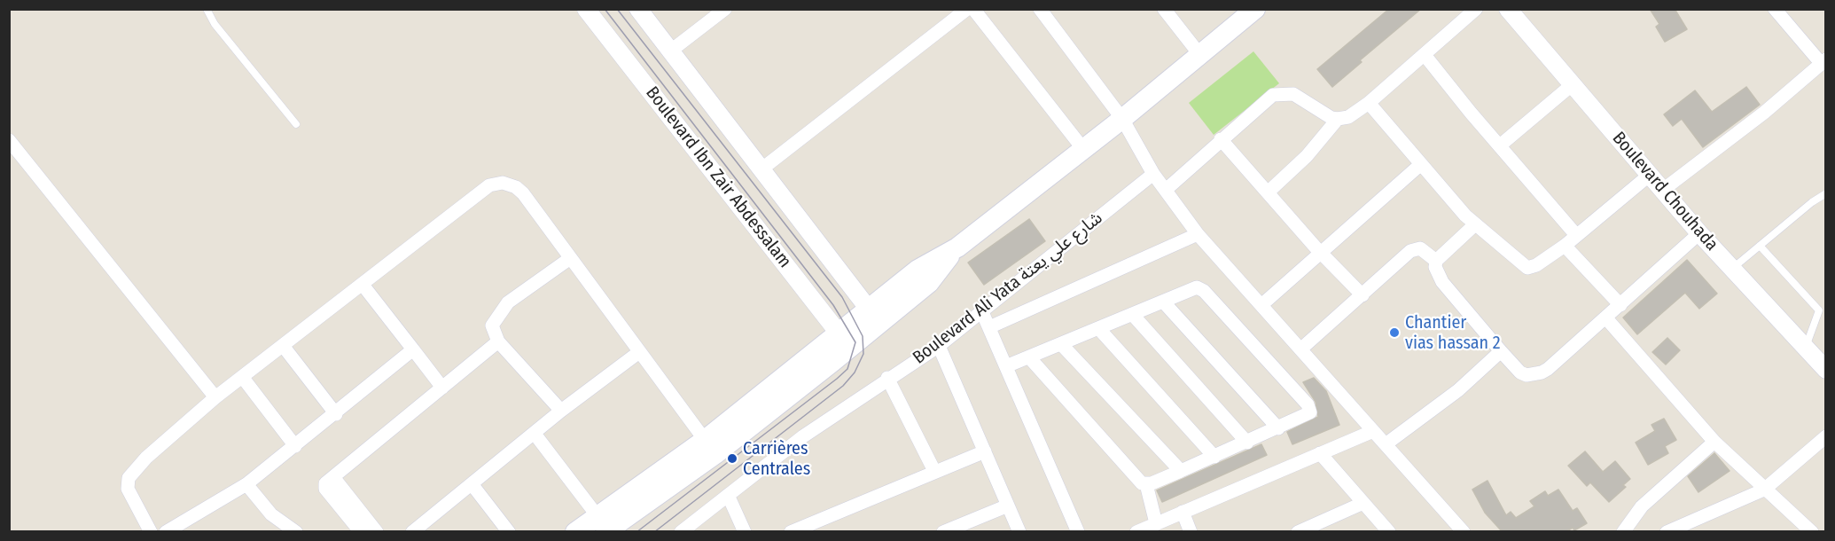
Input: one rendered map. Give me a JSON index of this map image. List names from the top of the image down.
{
  "streets": {
    "street": ["Boulevard Ibn Zair Abdessalam", "Boulevard Chouhada", "Boulevard Ali Yata شارع علي يعتة"]
  },
  "places": ["Chantier vias hassan 2", "Carrières Centrales"]
}
